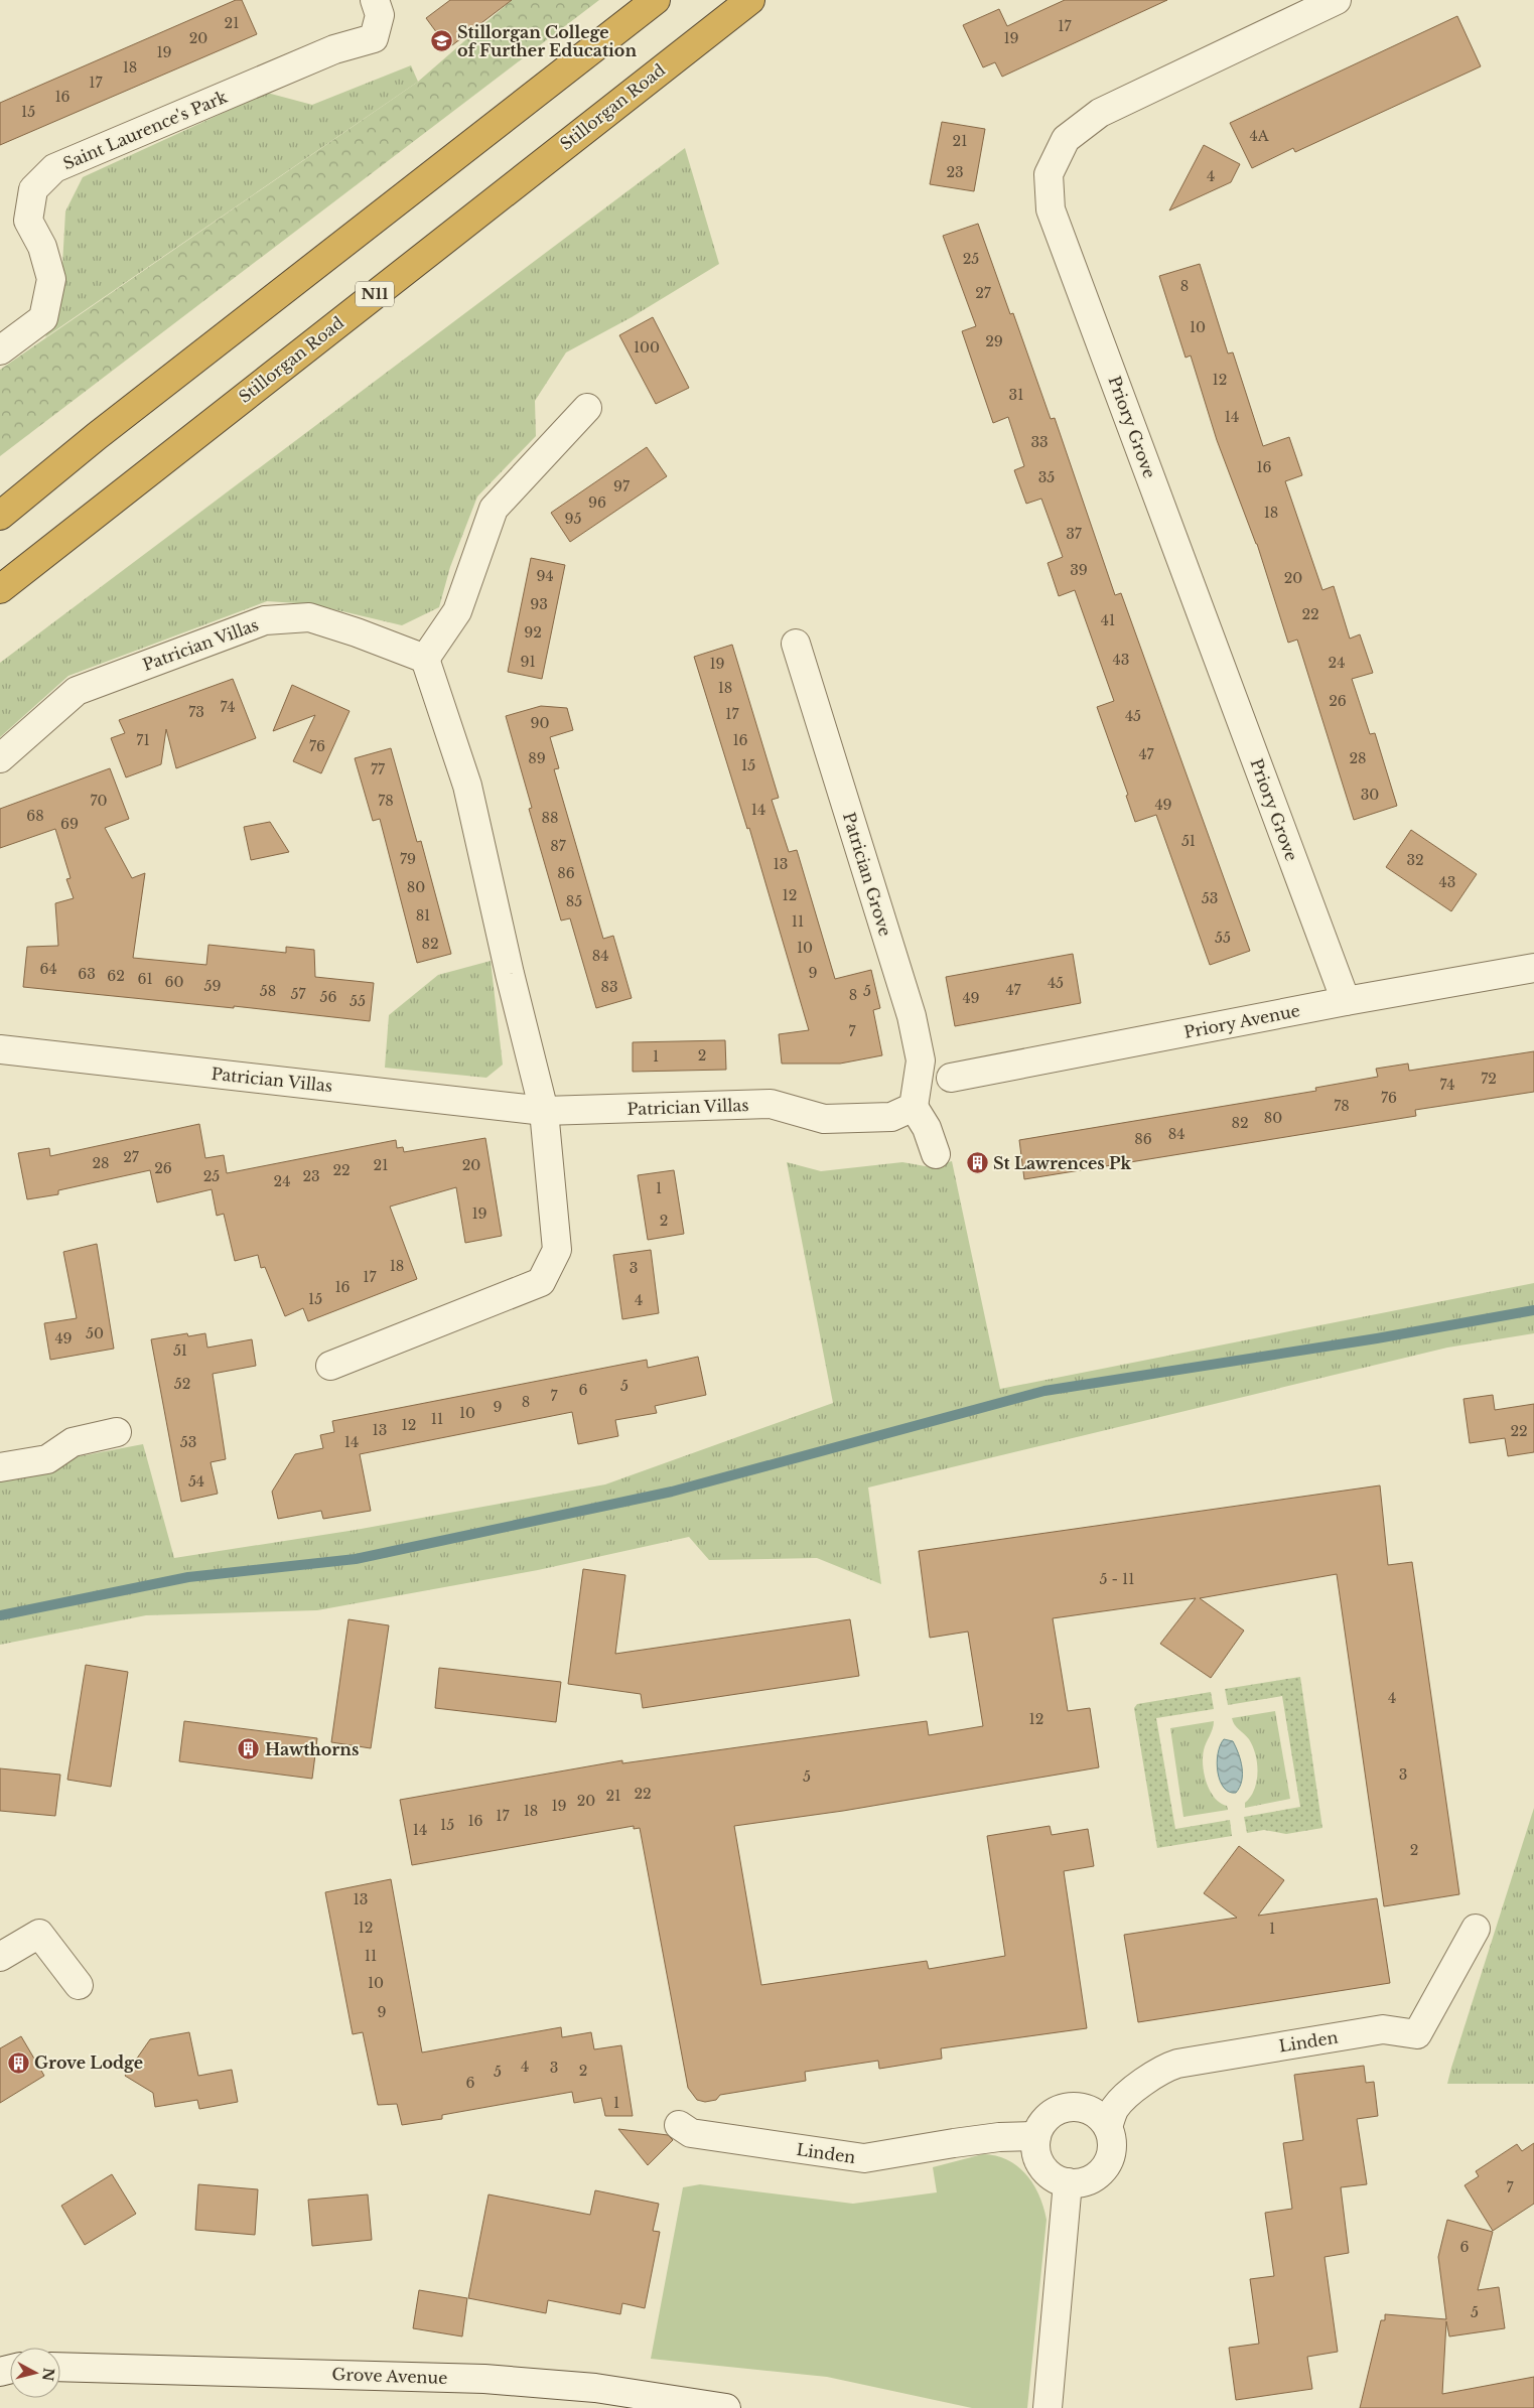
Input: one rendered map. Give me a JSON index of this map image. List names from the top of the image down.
{
  "streets": {
    "highway": ["Stillorgan Road", "N11"],
    "street": [
      "Saint Laurence's Park",
      "Priory Grove",
      "Patrician Villas",
      "Patrician Grove",
      "Priory Avenue",
      "Linden",
      "Grove Avenue"
    ]
  },
  "crossings": [
    ["Priory Grove", "Priory Avenue"],
    ["Patrician Villas", "Patrician Grove"]
  ],
  "places": {
    "school or university": ["Stillorgan College of Further Education"],
    "building": ["St Lawrences Pk", "Hawthorns", "Grove Lodge"]
  },
  "house_numbers": [
    "21",
    "17",
    "20",
    "19",
    "19",
    "18",
    "17",
    "16",
    "15",
    "4A",
    "21",
    "23",
    "4",
    "25",
    "8",
    "27",
    "10",
    "29",
    "100",
    "12",
    "31",
    "14",
    "33",
    "16",
    "35",
    "97",
    "96",
    "18",
    "95",
    "37",
    "39",
    "94",
    "20",
    "93",
    "22",
    "41",
    "92",
    "43",
    "91",
    "24",
    "19",
    "18",
    "26",
    "74",
    "73",
    "17",
    "45",
    "90",
    "71",
    "16",
    "76",
    "47",
    "89",
    "28",
    "15",
    "77",
    "30",
    "70",
    "78",
    "49",
    "14",
    "68",
    "88",
    "69",
    "51",
    "87",
    "79",
    "32",
    "13",
    "86",
    "43",
    "80",
    "12",
    "53",
    "85",
    "81",
    "11",
    "55",
    "82",
    "10",
    "84",
    "64",
    "9",
    "63",
    "62",
    "61",
    "60",
    "45",
    "59",
    "83",
    "47",
    "58",
    "5",
    "57",
    "8",
    "56",
    "49",
    "55",
    "7",
    "2",
    "1",
    "72",
    "74",
    "76",
    "78",
    "80",
    "82",
    "84",
    "86",
    "27",
    "28",
    "21",
    "20",
    "26",
    "22",
    "25",
    "23",
    "24",
    "1",
    "19",
    "2",
    "18",
    "3",
    "17",
    "16",
    "15",
    "4",
    "50",
    "49",
    "51",
    "52",
    "5",
    "6",
    "7",
    "8",
    "9",
    "10",
    "11",
    "12",
    "13",
    "22",
    "53",
    "14",
    "54",
    "5 - 11",
    "4",
    "12",
    "3",
    "5",
    "22",
    "21",
    "20",
    "19",
    "18",
    "17",
    "16",
    "15",
    "14",
    "2",
    "13",
    "12",
    "1",
    "11",
    "10",
    "9",
    "4",
    "3",
    "2",
    "5",
    "6",
    "1",
    "7",
    "6",
    "5"
  ],
  "north": "right"
}
